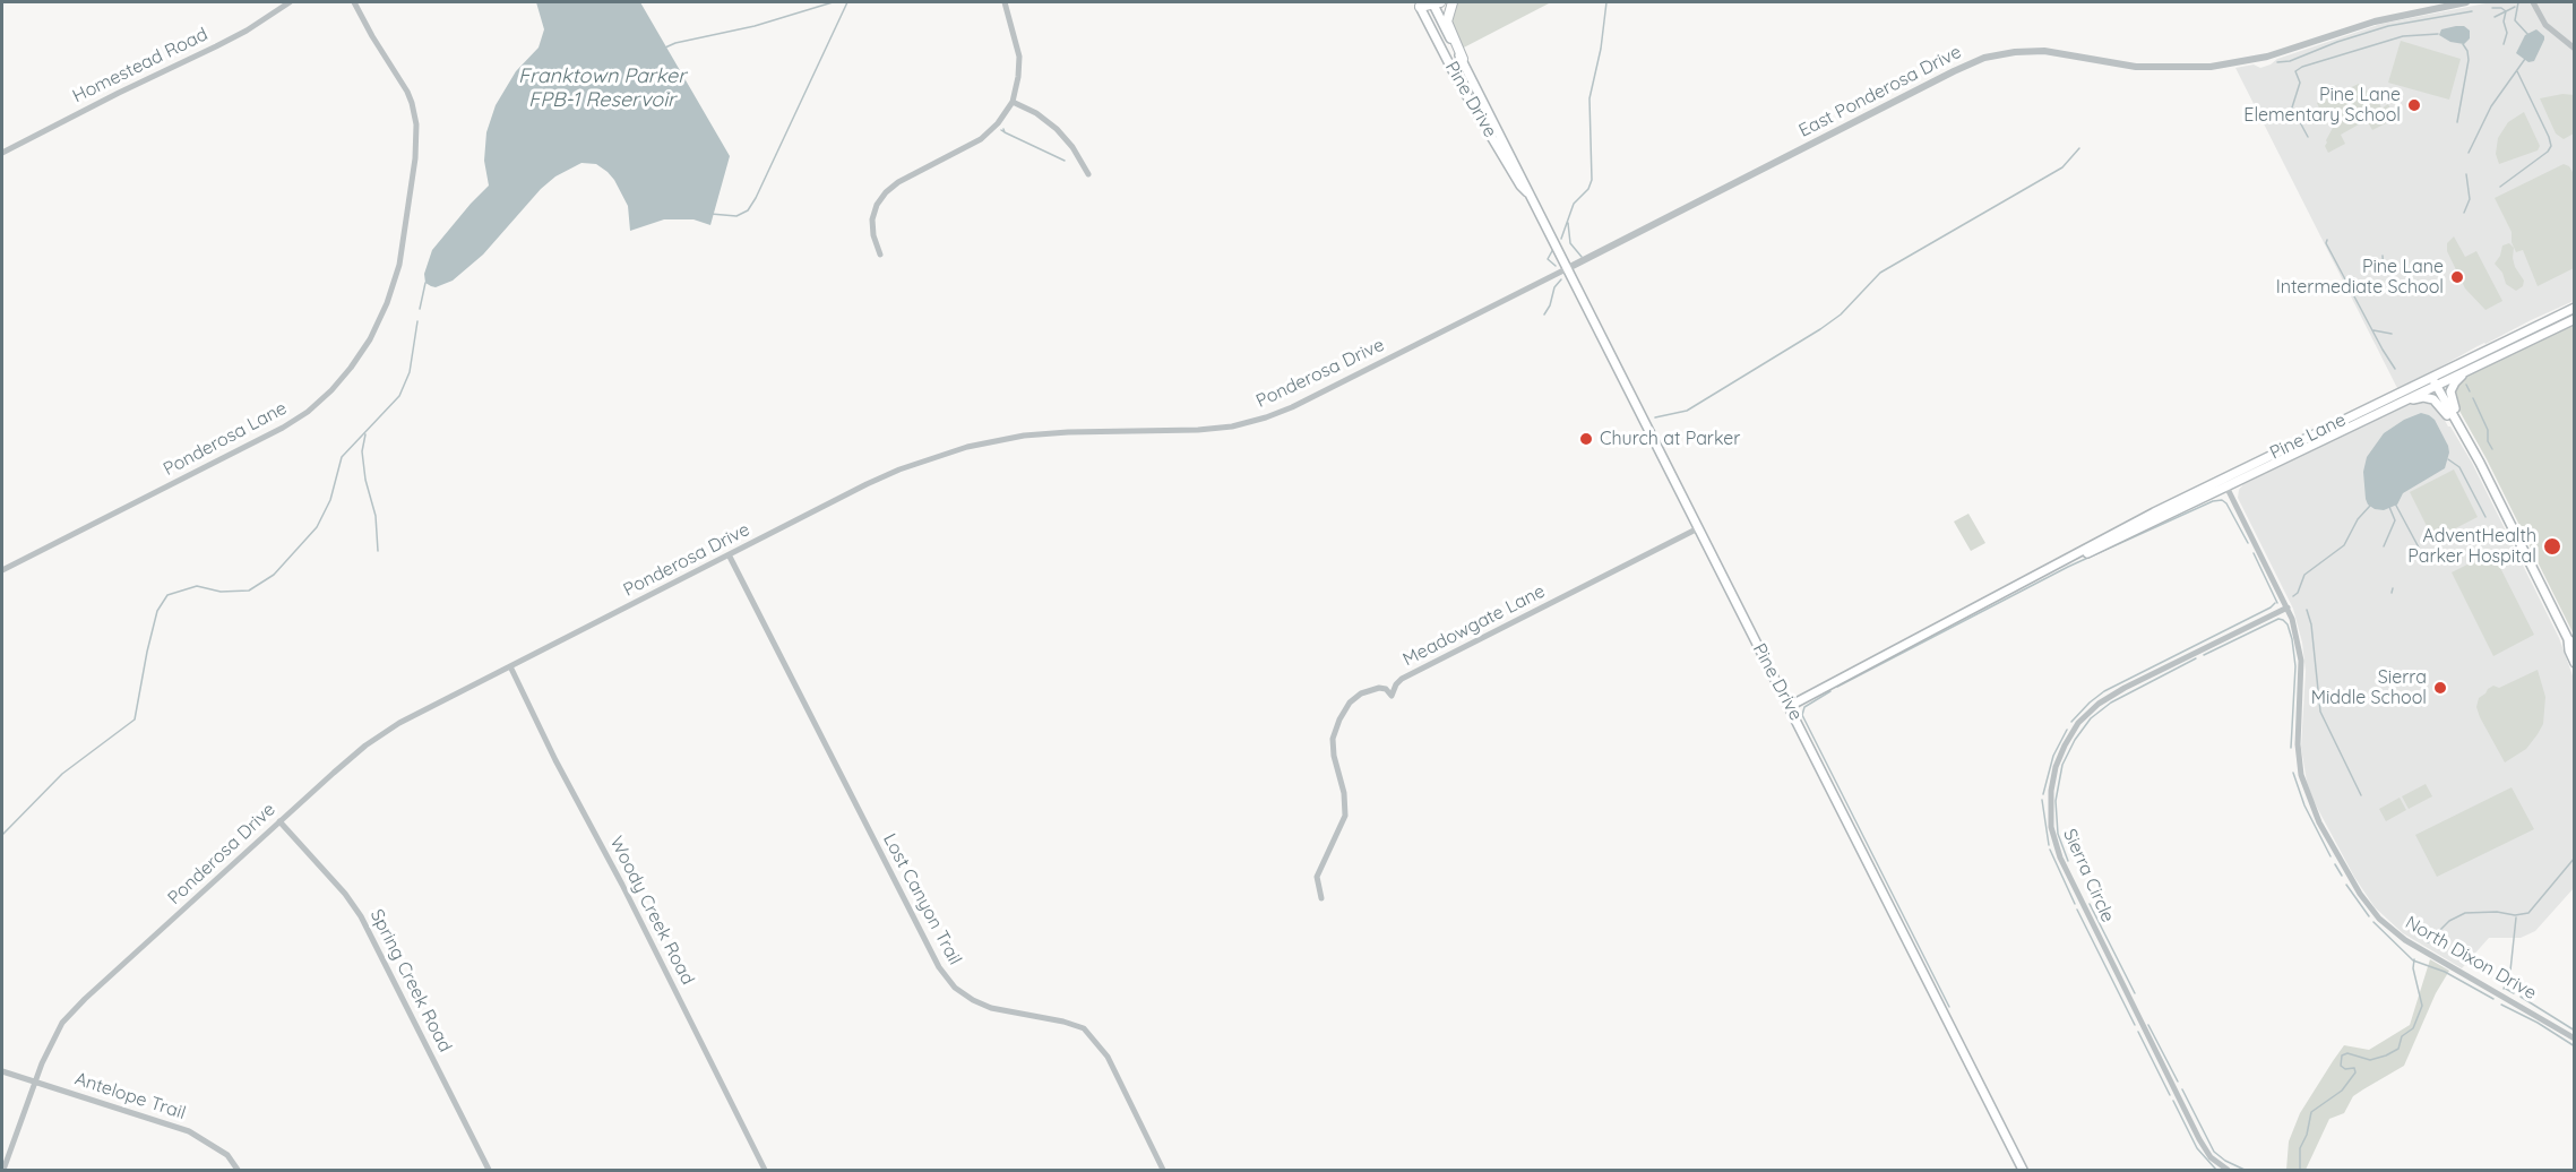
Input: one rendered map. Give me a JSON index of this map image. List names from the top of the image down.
{
  "streets": {
    "main road": ["Pine Drive", "Pine Lane"],
    "street": [
      "Homestead Road",
      "East Ponderosa Drive",
      "Ponderosa Drive",
      "Ponderosa Lane",
      "Meadowgate Lane",
      "Sierra Circle",
      "Lost Canyon Trail",
      "Woody Creek Road",
      "North Dixon Drive",
      "Spring Creek Road",
      "Antelope Trail"
    ]
  },
  "crossings": [
    ["East Ponderosa Drive", "Pine Drive"],
    ["East Ponderosa Drive", "Ponderosa Drive"],
    ["Pine Drive", "Ponderosa Drive"],
    ["Pine Drive", "Pine Lane"],
    ["Pine Drive", "Meadowgate Lane"],
    ["Ponderosa Drive", "Lost Canyon Trail"],
    ["Ponderosa Drive", "Woody Creek Road"],
    ["Ponderosa Drive", "Spring Creek Road"],
    ["Ponderosa Drive", "Antelope Trail"],
    ["Pine Lane", "North Dixon Drive"],
    ["Sierra Circle", "North Dixon Drive"]
  ],
  "water": ["Franktown Parker FPB-1 Reservoir"],
  "places": [
    "Pine Lane Elementary School",
    "Pine Lane Intermediate School",
    "Church at Parker",
    "AdventHealth Parker Hospital",
    "Sierra Middle School"
  ]
}
